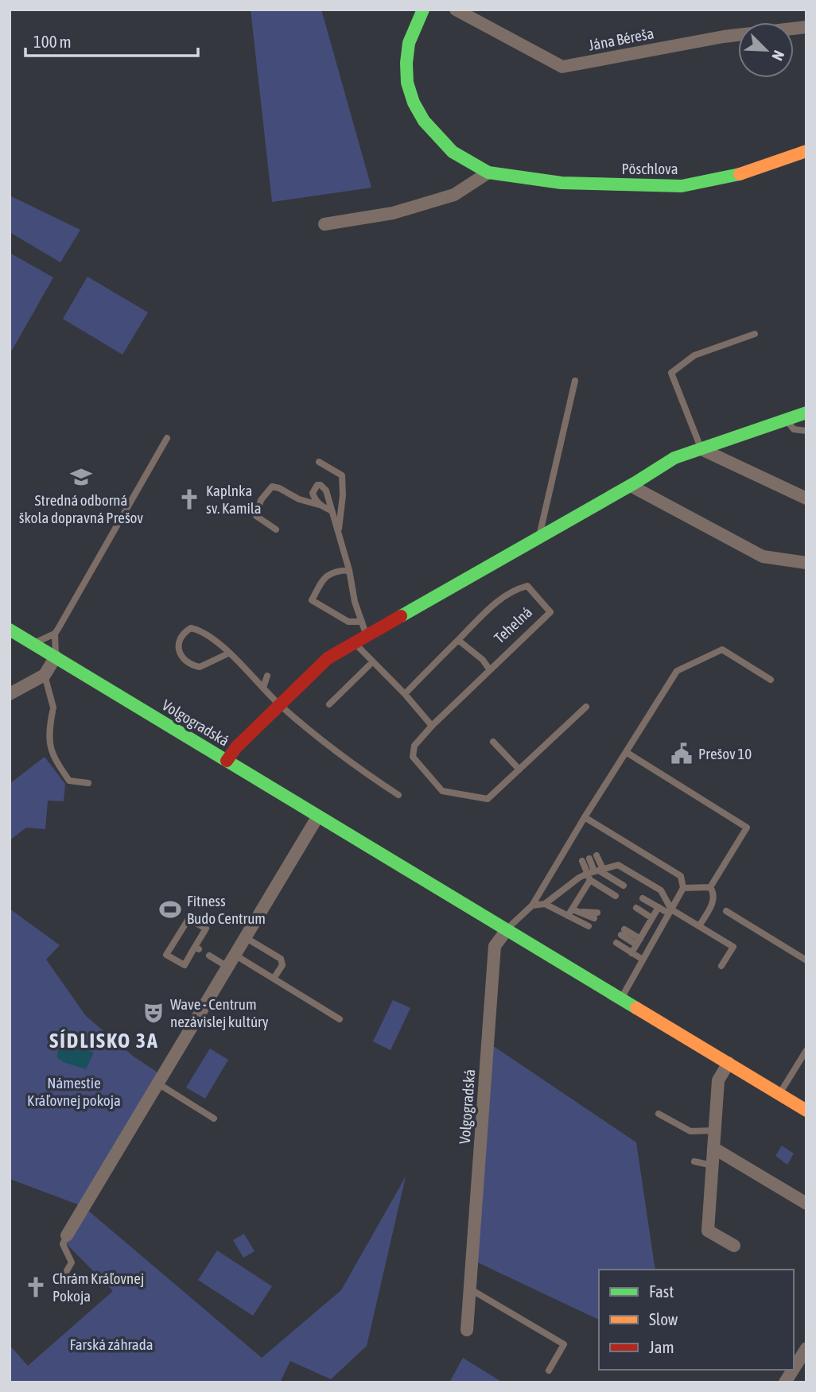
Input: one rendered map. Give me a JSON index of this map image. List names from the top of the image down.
{
  "streets": {
    "street": ["Jána Béreša", "Pöschlova", "Volgogradská"],
    "lane": ["Tehelná"]
  },
  "districts": ["SÍDLISKO 3A"],
  "parks": ["Námestie Kráľovnej pokoja", "Farská záhrada"],
  "places": {
    "school or university": ["Stredná odborná škola dopravná Prešov"],
    "church": ["Kaplnka sv. Kamila", "Chrám Kráľovnej Pokoja"],
    "public building": ["Prešov 10"],
    "sports": ["Fitness Budo Centrum"],
    "theatre": ["Wave - Centrum nezávislej kultúry"]
  },
  "legend": ["Fast", "Slow", "Jam"],
  "scale_bar": "100 m",
  "north": "bottom right"
}
